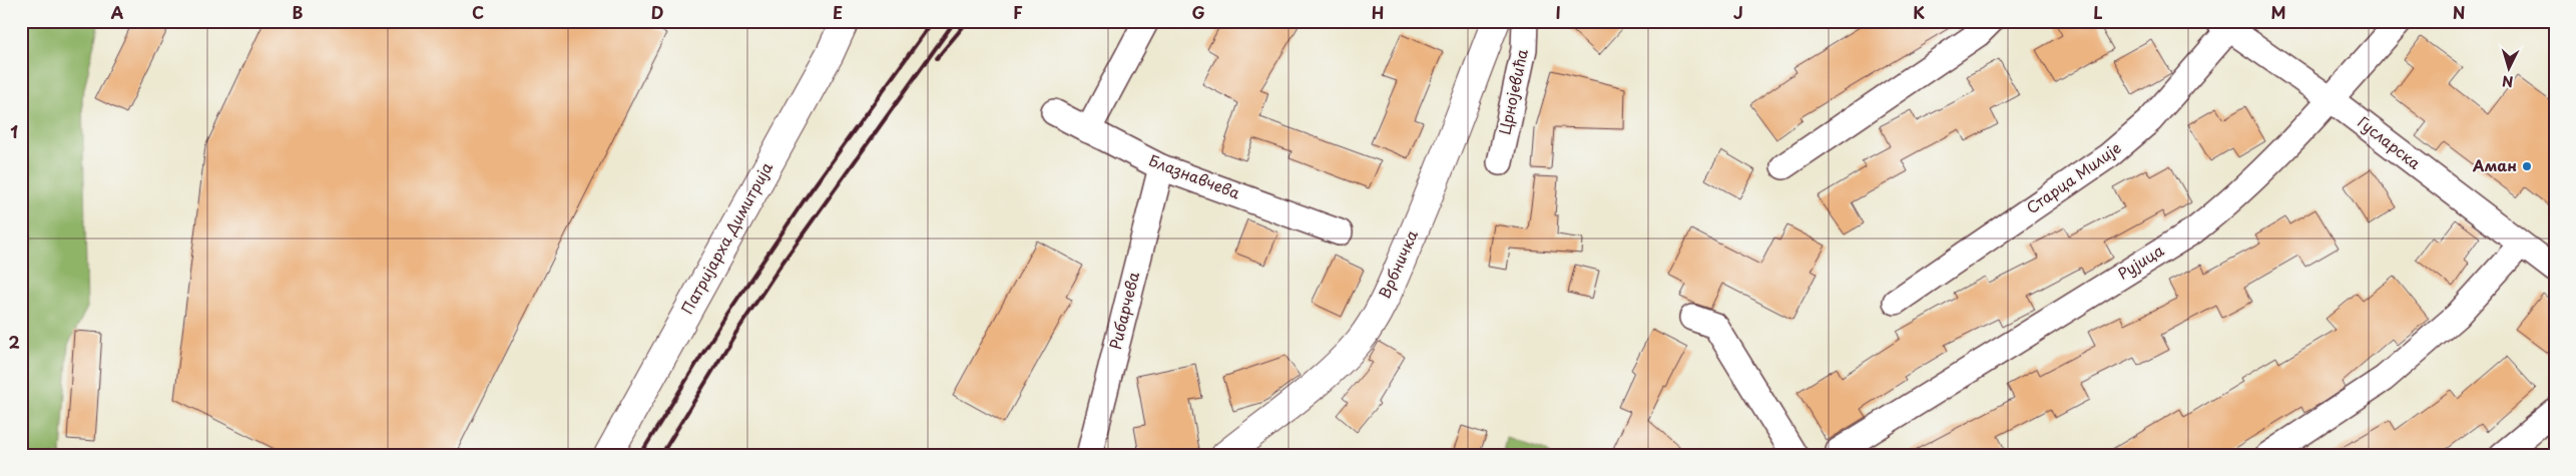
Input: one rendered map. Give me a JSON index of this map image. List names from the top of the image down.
{
  "streets": {
    "street": [
      "Црнојевића",
      "Гусларска",
      "Блазнавчева",
      "Старца Милије",
      "Патријарха Димитрија",
      "Рујица",
      "Врбничка",
      "Рибарчева"
    ]
  },
  "crossings": [
    ["Гусларска", "Старца Милије"],
    ["Гусларска", "Рујица"],
    ["Блазнавчева", "Рибарчева"]
  ],
  "places": ["Аман"],
  "north": "bottom",
  "grid": {
    "columns": [
      "A",
      "B",
      "C",
      "D",
      "E",
      "F",
      "G",
      "H",
      "I",
      "J",
      "K",
      "L",
      "M",
      "N"
    ],
    "rows": ["1", "2"]
  }
}
